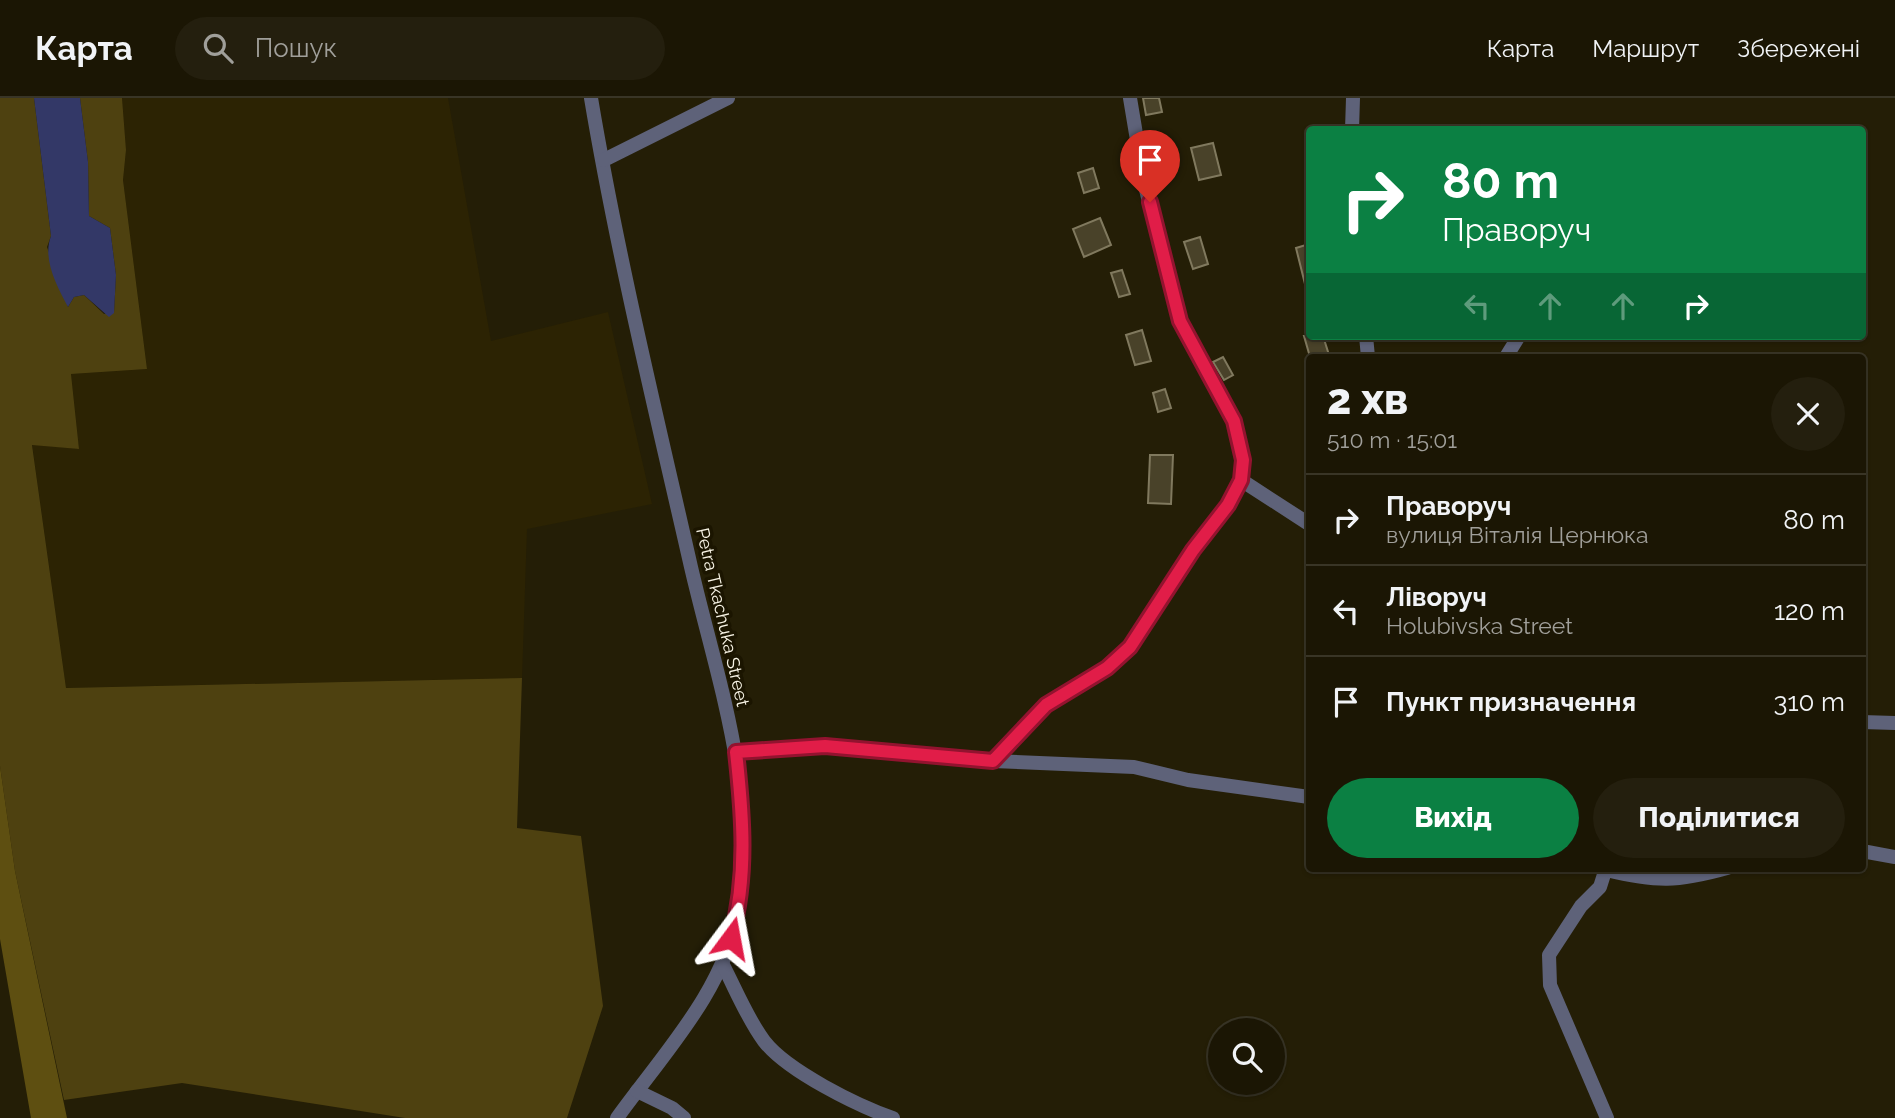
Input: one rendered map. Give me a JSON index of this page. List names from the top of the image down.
{
  "streets": {
    "street": ["Petra Tkachuka Street"]
  },
  "page": {
    "header": "Карта",
    "search": "Пошук",
    "nav": ["Карта", "Маршрут", "Збережені"],
    "turn": ["80 m", "Праворуч"],
    "heading": ["2 хв", "510 m · 15:01"],
    "list": [
      {
        "name": "Праворуч",
        "note": "вулиця Віталія Цернюка",
        "value": "80 m"
      },
      {
        "name": "Ліворуч",
        "note": "Holubivska Street",
        "value": "120 m"
      },
      {
        "name": "Пункт призначення",
        "value": "310 m"
      }
    ],
    "buttons": ["Вихід", "Поділитися"]
  }
}
